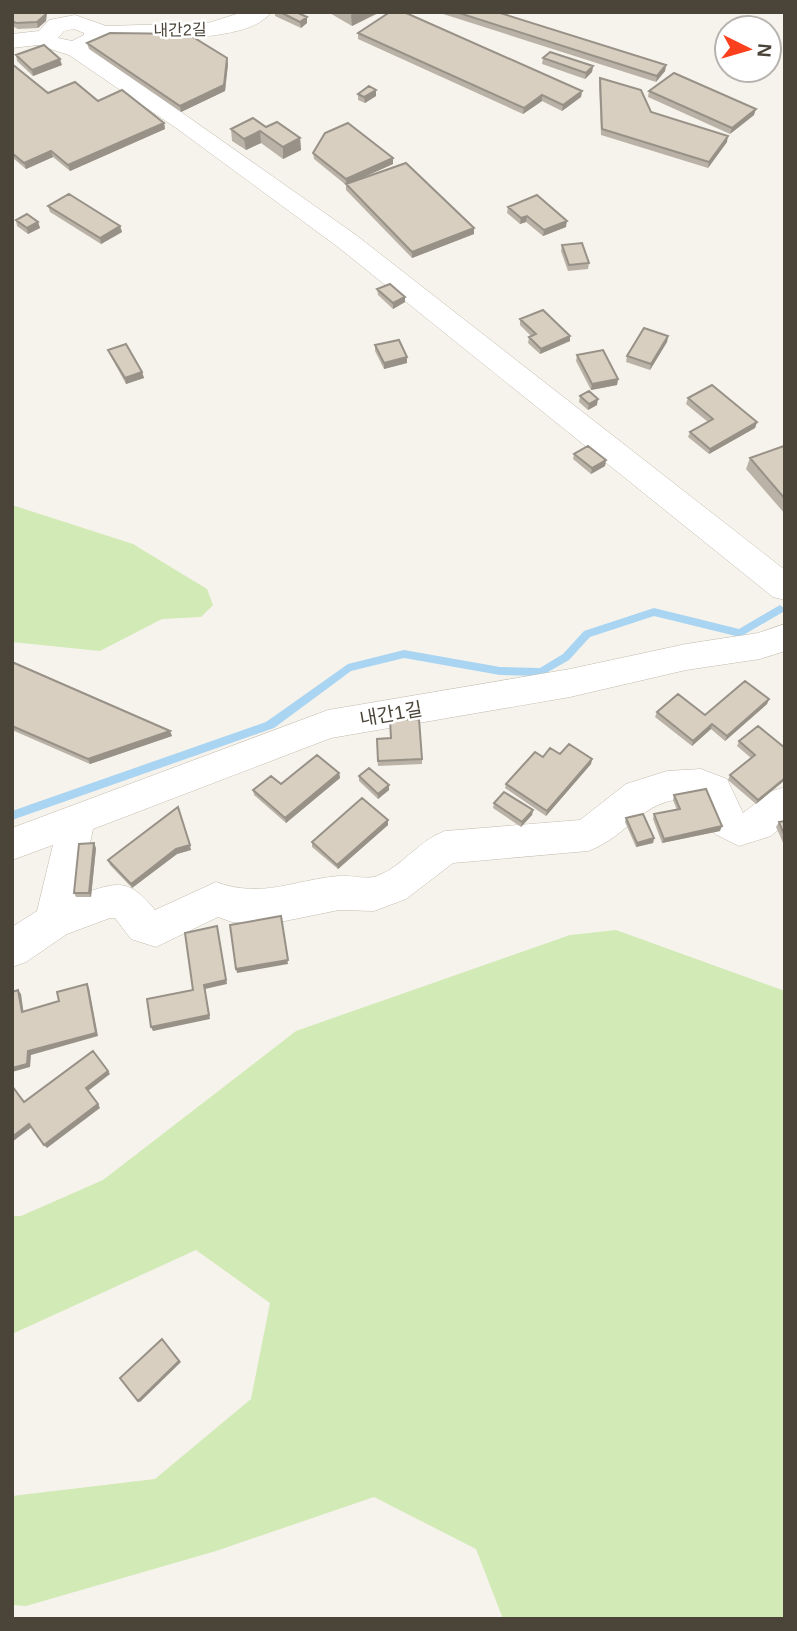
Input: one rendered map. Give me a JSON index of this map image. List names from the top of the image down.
{
  "streets": {
    "lane": ["내간2길", "내간1길"]
  },
  "north": "right"
}
